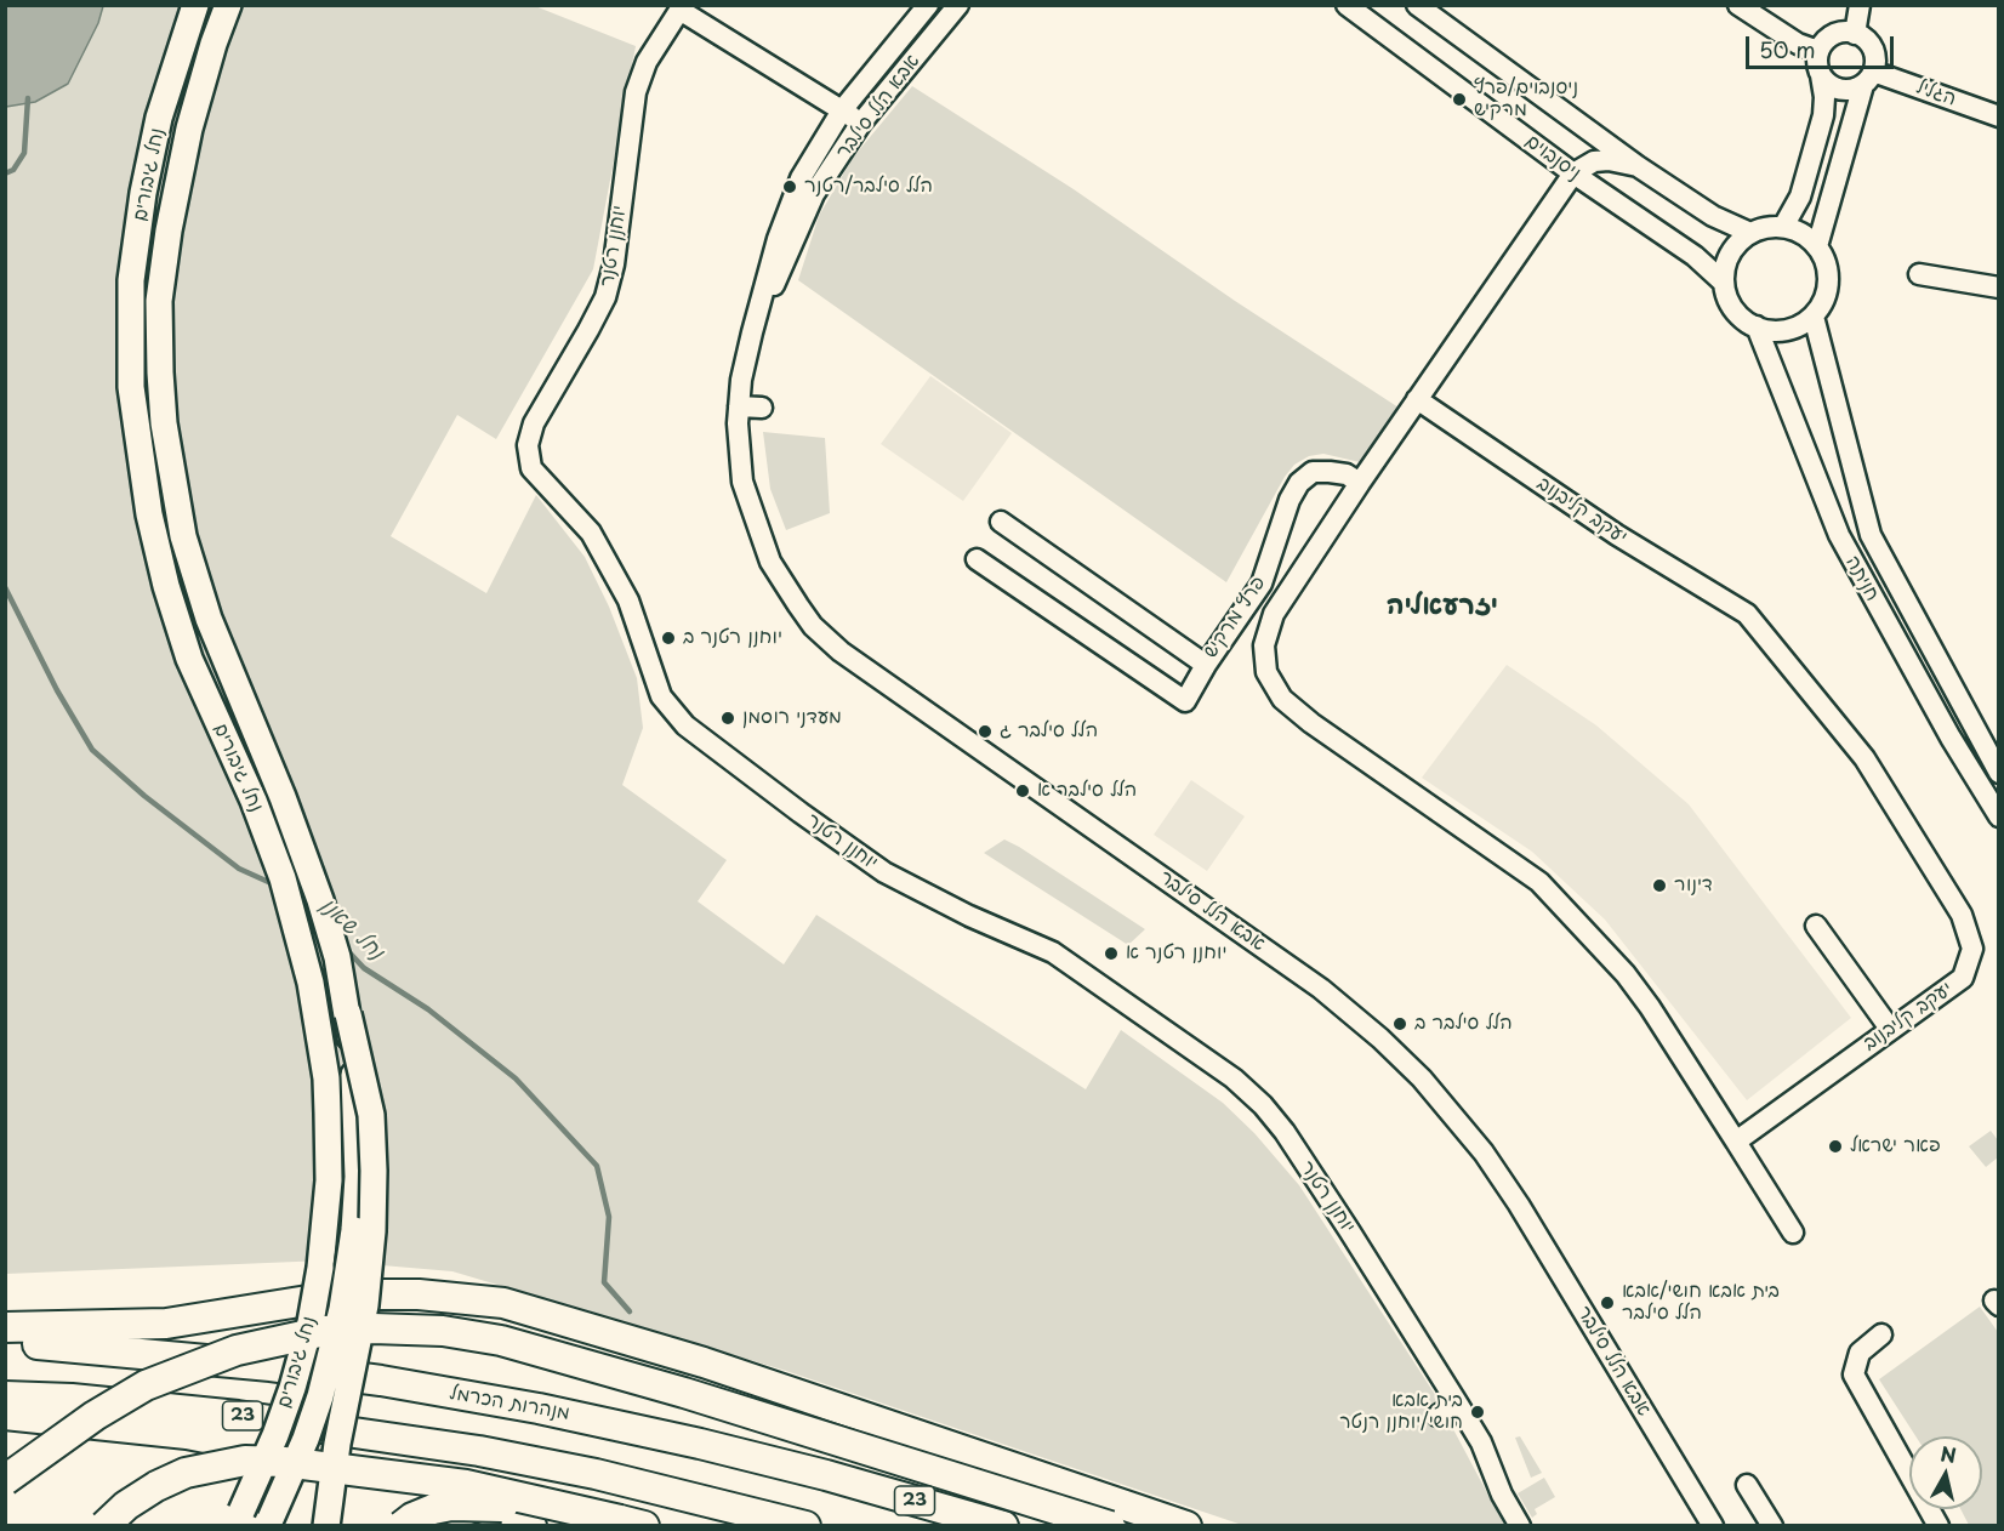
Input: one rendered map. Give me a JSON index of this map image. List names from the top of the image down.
{
  "streets": {
    "highway": ["מנהרות הכרמל", "23"],
    "main road": ["נחל גיבורים"],
    "street": [
      "הגליל",
      "אבא הלל סילבר",
      "ניסנבוים",
      "יוחנן רטנר",
      "יעקב קליבנוב",
      "חניתה",
      "פרץ מרקיש"
    ]
  },
  "crossings": [
    ["ניסנבוים", "חניתה"],
    ["ניסנבוים", "פרץ מרקיש"],
    ["יעקב קליבנוב", "פרץ מרקיש"]
  ],
  "districts": ["יזרעאליה"],
  "water": ["נחל שאנן"],
  "places": [
    "ניסנבוים/פרץ מרקיש",
    "הלל סילבר/רטנר",
    "יוחנן רטנר ב",
    "מעדני רוסמן",
    "הלל סילבר ג",
    "הלל סילבר א",
    "דינור",
    "יוחנן רטנר א",
    "הלל סילבר ב",
    "פאר ישראל",
    "בית אבא חושי/אבא הלל סילבר",
    "בית אבא חושי/יוחנן רנטר"
  ],
  "scale_bar": "50 m",
  "north": "top"
}
